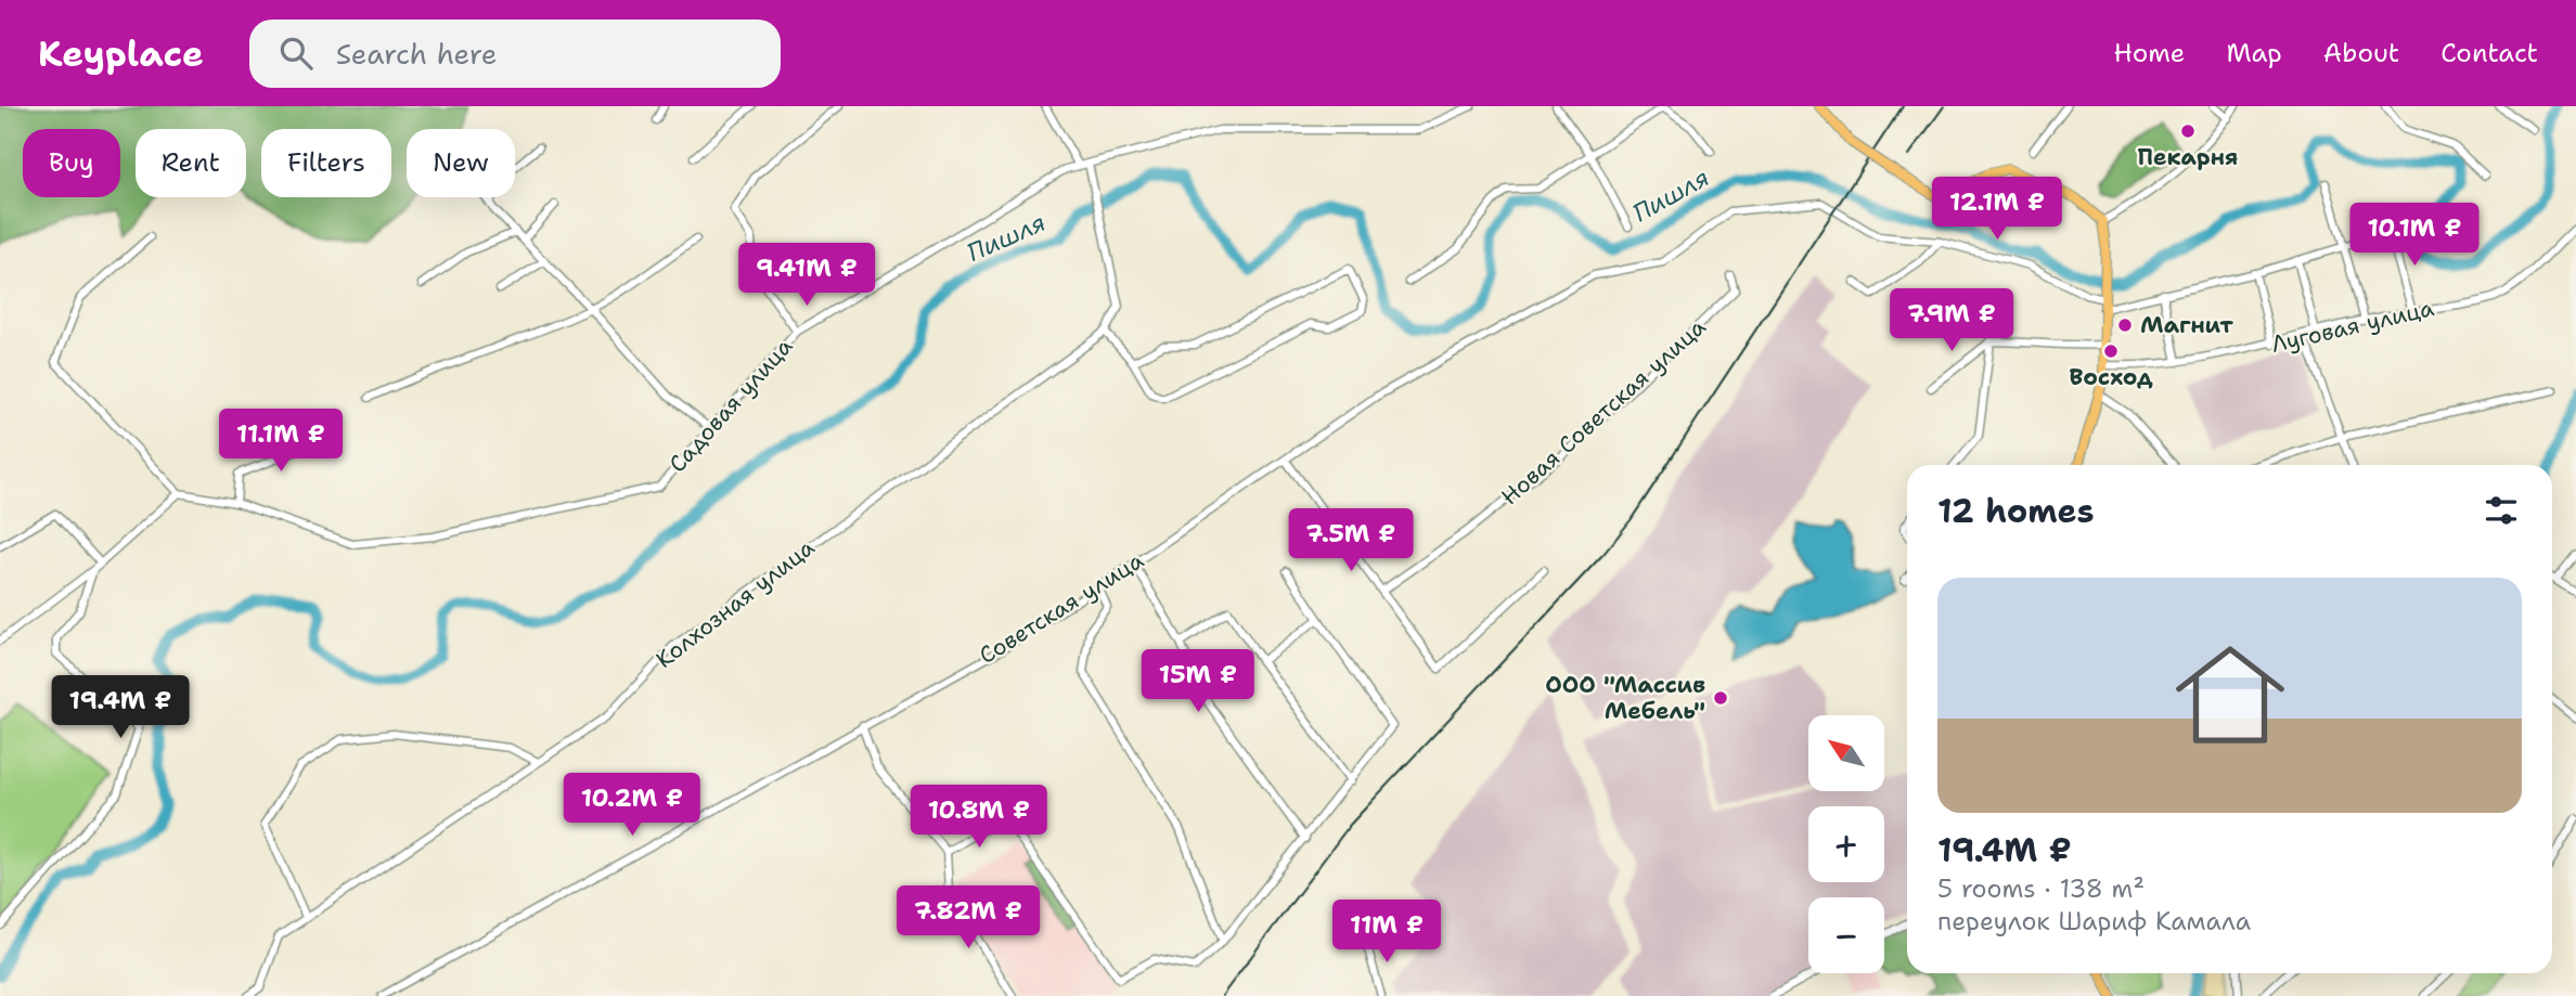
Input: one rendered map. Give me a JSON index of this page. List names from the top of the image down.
{
  "streets": {
    "street": [
      "Луговая улица",
      "Садовая улица",
      "Новая Советская улица",
      "Колхозная улица",
      "Советская улица"
    ]
  },
  "water": ["Пишля"],
  "places": [
    "Пекарня",
    "Магнит",
    "Восход",
    "ООО \"Массив Мебель\""
  ],
  "north": "top left",
  "page": {
    "header": "Keyplace",
    "search": "Search here",
    "nav": [
      "Home",
      "Map",
      "About",
      "Contact"
    ],
    "chip": [
      "Buy",
      "Rent",
      "Filters",
      "New"
    ],
    "price": [
      "12.1M ₽",
      "10.1M ₽",
      "9.41M ₽",
      "7.9M ₽",
      "11.1M ₽",
      "7.5M ₽",
      "15M ₽",
      "19.4M ₽",
      "10.2M ₽",
      "10.8M ₽",
      "7.82M ₽",
      "11M ₽"
    ],
    "heading": "12 homes",
    "list": [
      {
        "name": "19.4M ₽",
        "note": "5 rooms · 138 m² · переулок Шариф Камала"
      }
    ],
    "map_buttons": ["+", "−"]
  }
}
